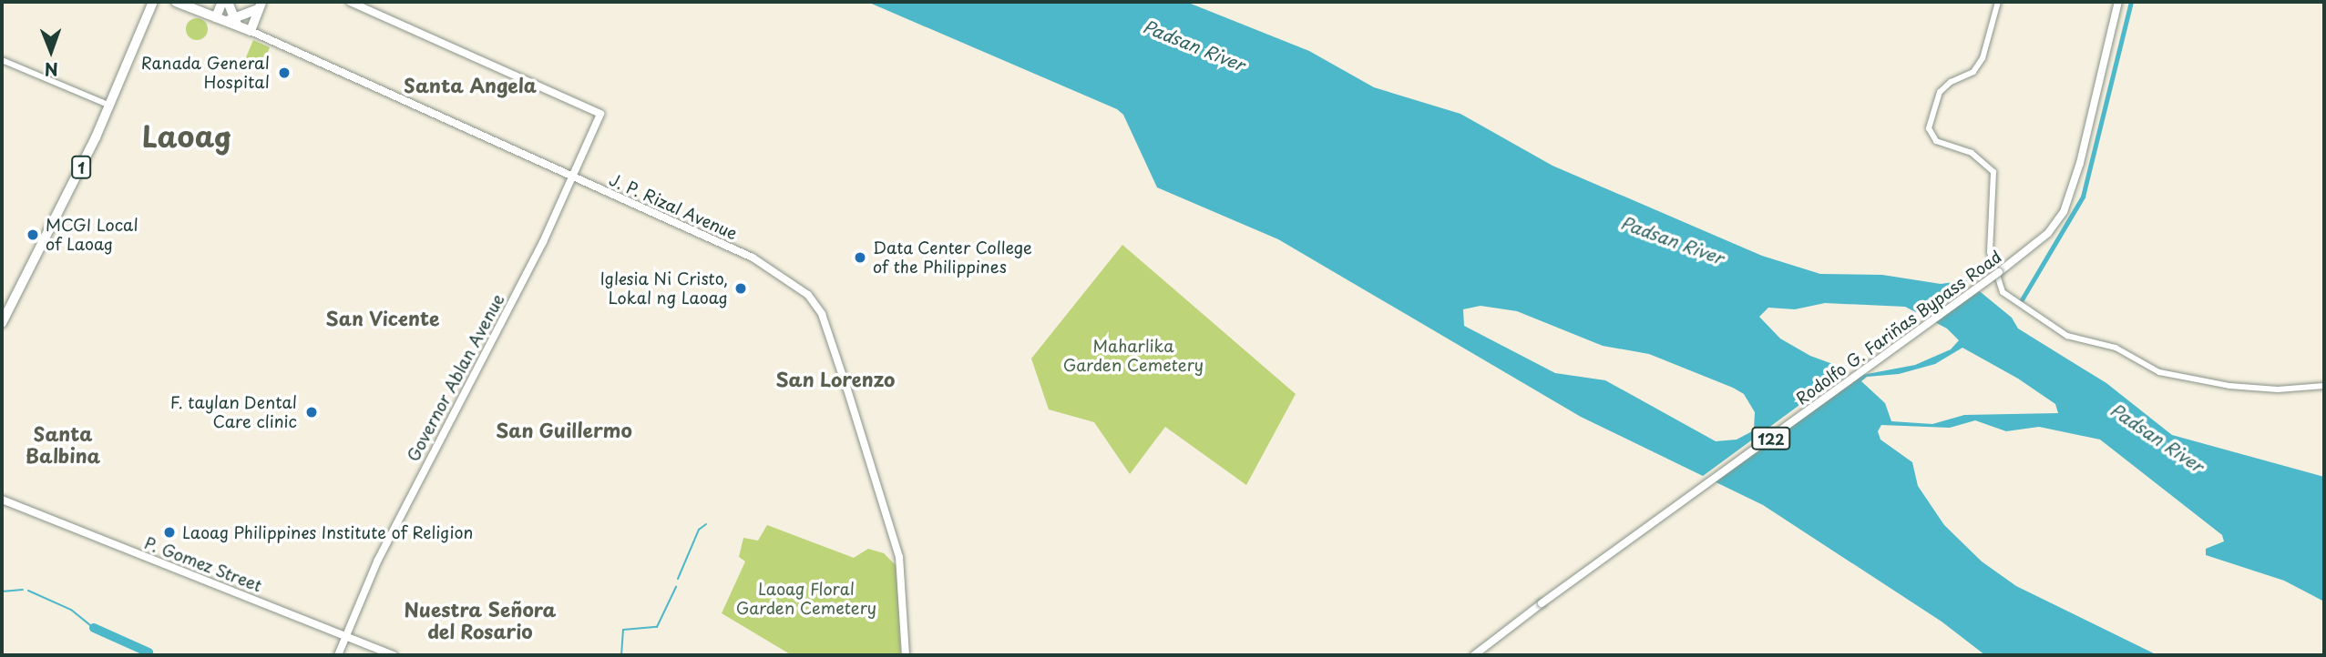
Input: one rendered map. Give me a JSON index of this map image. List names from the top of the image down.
{
  "streets": {
    "highway": ["1", "J. P. Rizal Avenue"],
    "main road": [
      "Rodolfo G. Fariñas Bypass Road",
      "Governor Ablan Avenue",
      "122",
      "P. Gomez Street"
    ]
  },
  "crossings": [
    ["J. P. Rizal Avenue", "Governor Ablan Avenue"],
    ["Governor Ablan Avenue", "P. Gomez Street"]
  ],
  "districts": [
    "Santa Angela",
    "Laoag",
    "San Vicente",
    "San Lorenzo",
    "San Guillermo",
    "Santa Balbina",
    "Nuestra Señora del Rosario"
  ],
  "water": ["Padsan River"],
  "parks": ["Maharlika Garden Cemetery", "Laoag Floral Garden Cemetery"],
  "places": [
    "Ranada General Hospital",
    "MCGI Local of Laoag",
    "Data Center College of the Philippines",
    "Iglesia Ni Cristo, Lokal ng Laoag",
    "F. taylan Dental Care clinic",
    "Laoag Philippines Institute of Religion"
  ],
  "north": "bottom"
}
